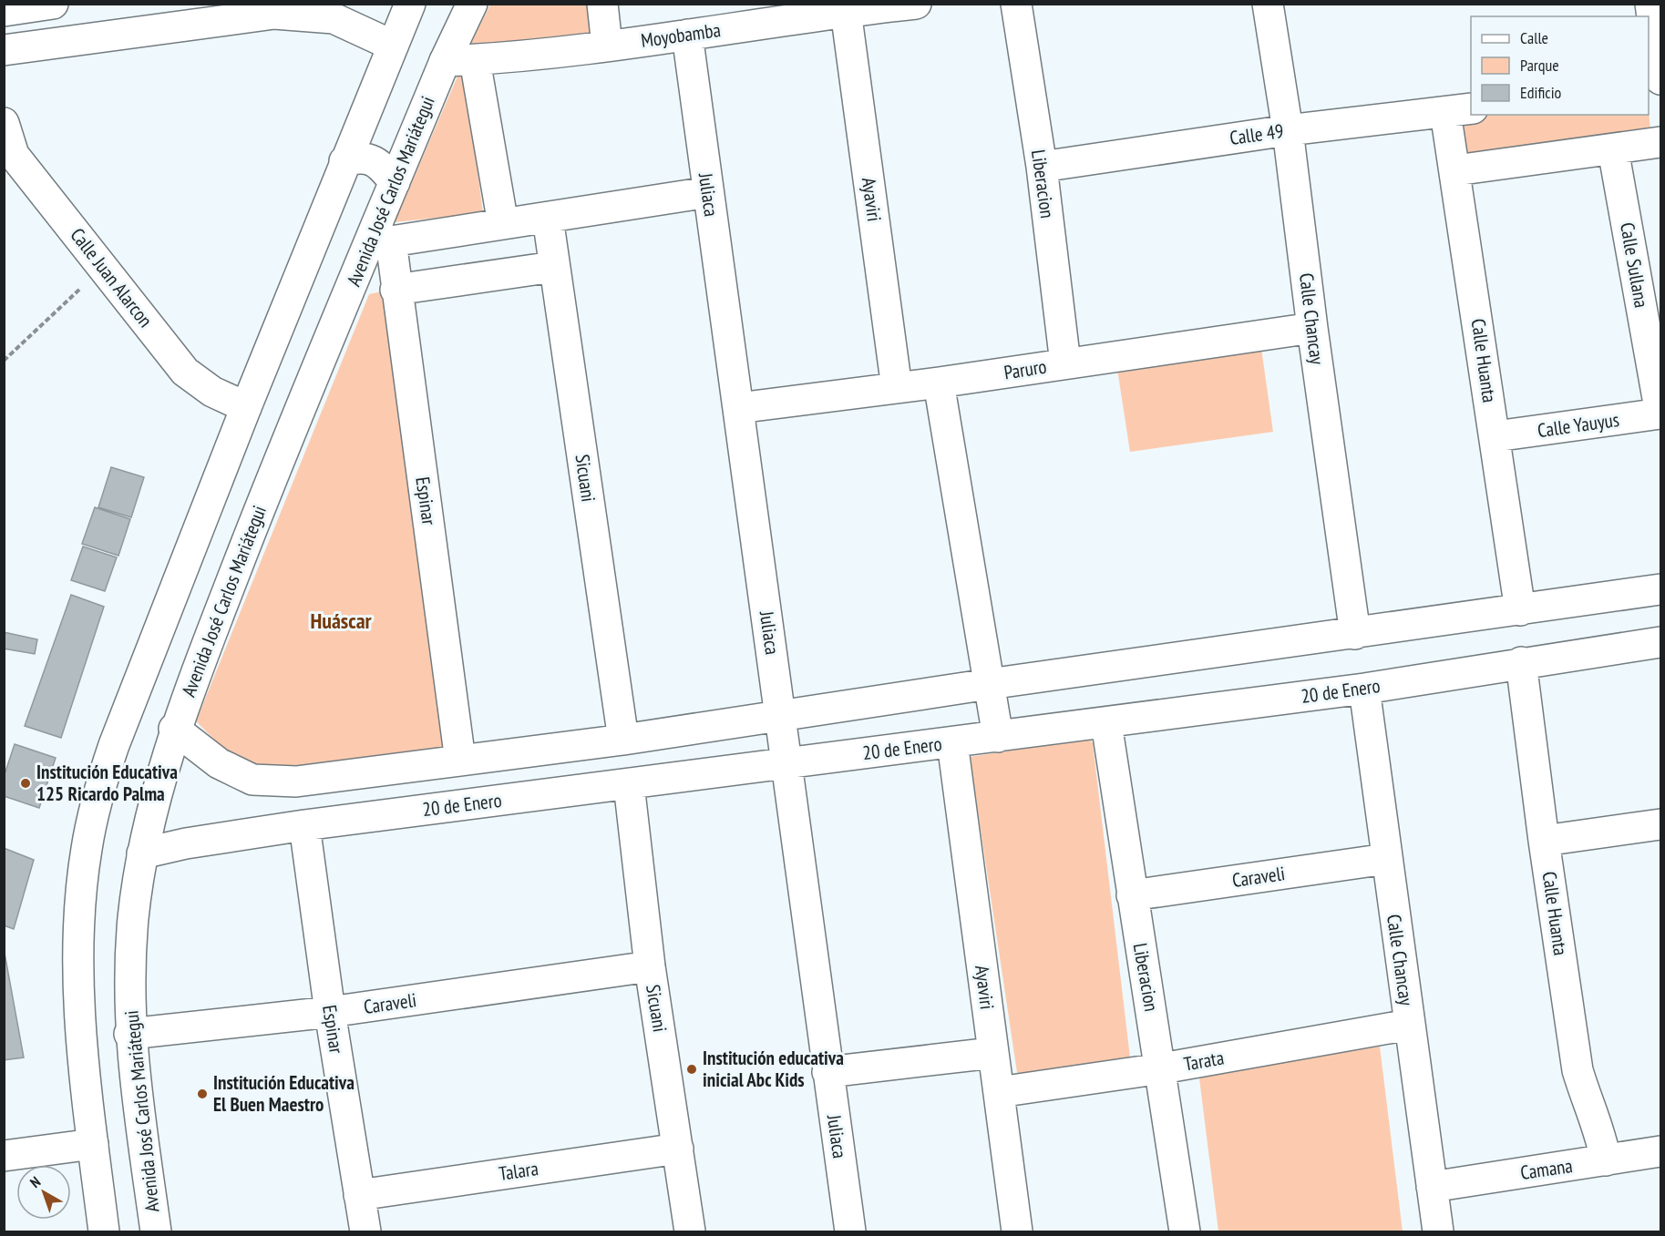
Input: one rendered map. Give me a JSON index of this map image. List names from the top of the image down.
{
  "streets": {
    "street": [
      "Moyobamba",
      "Calle 49",
      "Liberacion",
      "Avenida José Carlos Mariátegui",
      "Juliaca",
      "Ayaviri",
      "Calle Sullana",
      "Calle Juan Alarcon",
      "Calle Chancay",
      "Calle Huanta",
      "Paruro",
      "Calle Yauyus",
      "Sicuani",
      "Espinar",
      "20 de Enero",
      "Caraveli",
      "Tarata",
      "Camana",
      "Talara"
    ]
  },
  "crossings": [
    ["Moyobamba", "Avenida José Carlos Mariátegui"],
    ["Moyobamba", "Juliaca"],
    ["Moyobamba", "Ayaviri"],
    ["Calle 49", "Liberacion"],
    ["Calle 49", "Calle Chancay"],
    ["Calle 49", "Calle Huanta"],
    ["Liberacion", "Paruro"],
    ["Liberacion", "20 de Enero"],
    ["Liberacion", "Caraveli"],
    ["Liberacion", "Tarata"],
    ["Avenida José Carlos Mariátegui", "Espinar"],
    ["Avenida José Carlos Mariátegui", "20 de Enero"],
    ["Avenida José Carlos Mariátegui", "Caraveli"],
    ["Juliaca", "Paruro"],
    ["Juliaca", "20 de Enero"],
    ["Ayaviri", "Paruro"],
    ["Ayaviri", "20 de Enero"],
    ["Ayaviri", "Tarata"],
    ["Calle Sullana", "Calle Yauyus"],
    ["Calle Chancay", "Paruro"],
    ["Calle Chancay", "20 de Enero"],
    ["Calle Chancay", "Caraveli"],
    ["Calle Chancay", "Tarata"],
    ["Calle Chancay", "Camana"],
    ["Calle Huanta", "Calle Yauyus"],
    ["Calle Huanta", "20 de Enero"],
    ["Calle Huanta", "Camana"],
    ["Sicuani", "20 de Enero"],
    ["Sicuani", "Caraveli"],
    ["Sicuani", "Talara"],
    ["Espinar", "20 de Enero"],
    ["Espinar", "Caraveli"],
    ["Espinar", "Talara"]
  ],
  "districts": ["Huáscar"],
  "places": ["Institución Educativa 125 Ricardo Palma", "Institución educativa inicial Abc Kids", "Institución Educativa El Buen Maestro"],
  "legend": ["Calle", "Parque", "Edificio"],
  "north": "top left"
}
